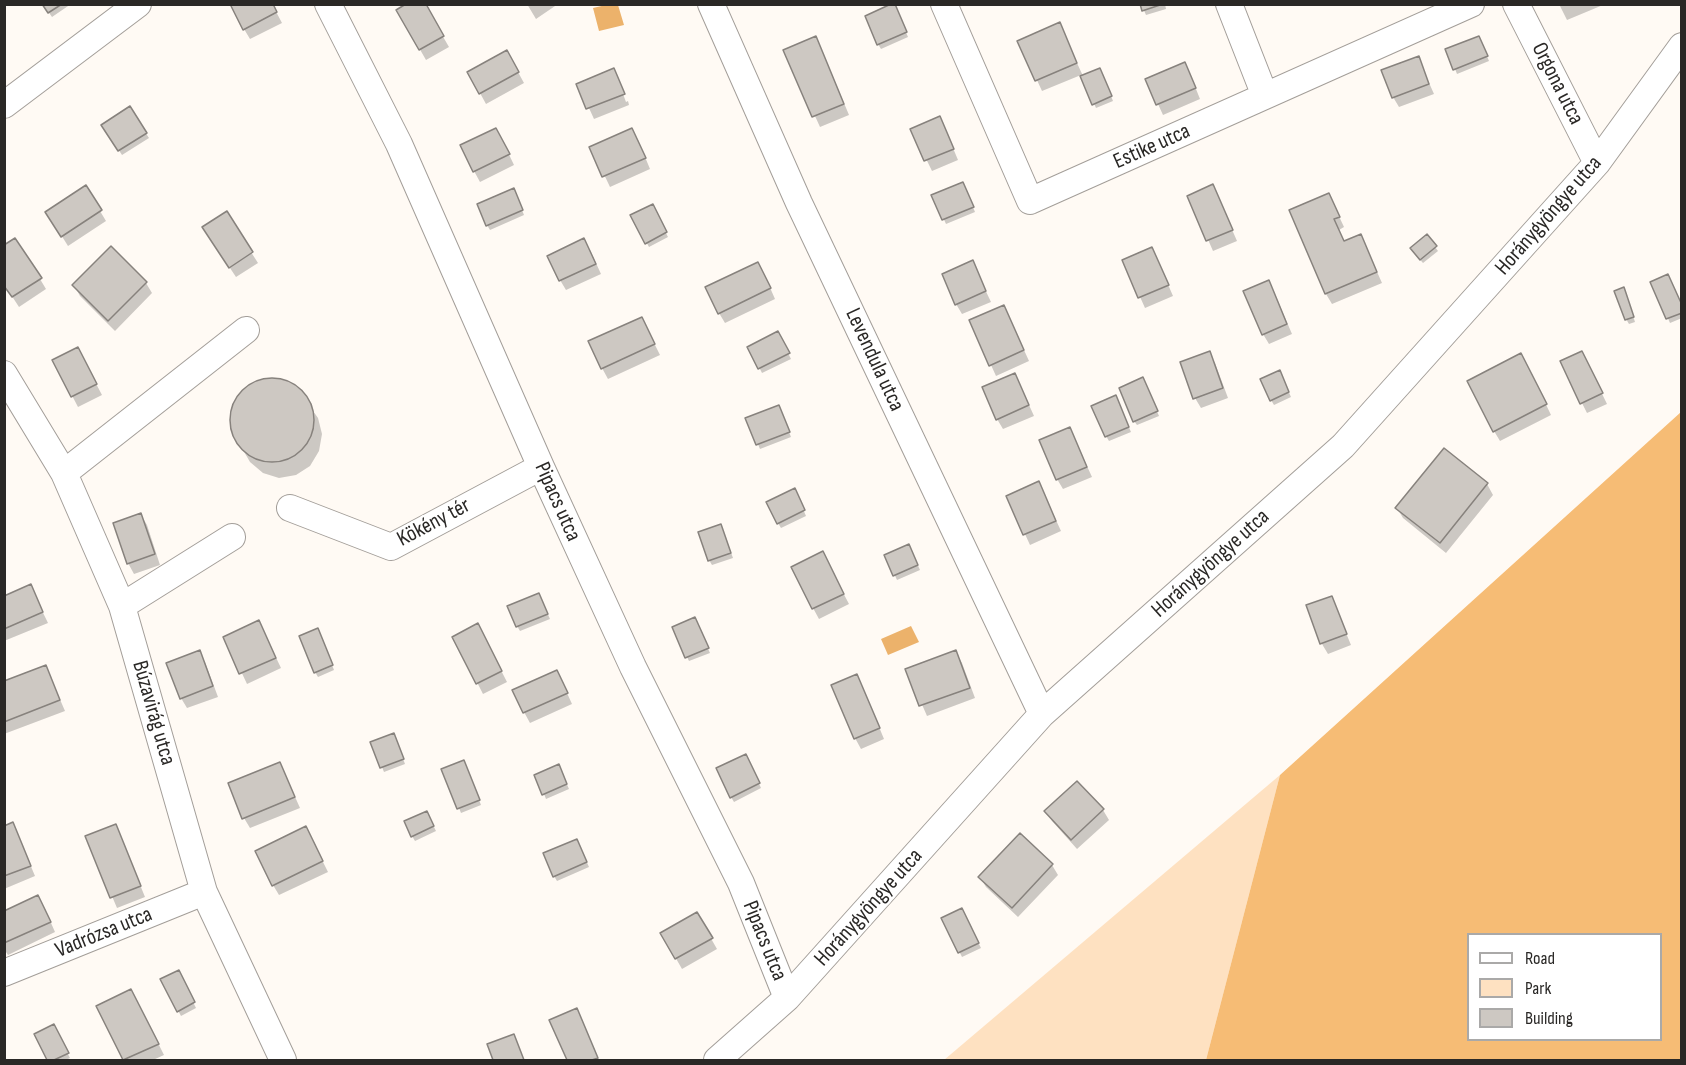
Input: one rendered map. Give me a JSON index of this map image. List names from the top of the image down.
{
  "streets": {
    "street": [
      "Orgona utca",
      "Estike utca",
      "Horánygyöngye utca",
      "Levendula utca",
      "Pipacs utca",
      "Kökény tér",
      "Búzavirág utca",
      "Vadrózsa utca"
    ]
  },
  "crossings": [
    ["Orgona utca", "Horánygyöngye utca"],
    ["Horánygyöngye utca", "Levendula utca"],
    ["Horánygyöngye utca", "Pipacs utca"],
    ["Pipacs utca", "Kökény tér"],
    ["Búzavirág utca", "Vadrózsa utca"]
  ],
  "legend": ["Road", "Park", "Building"]
}
